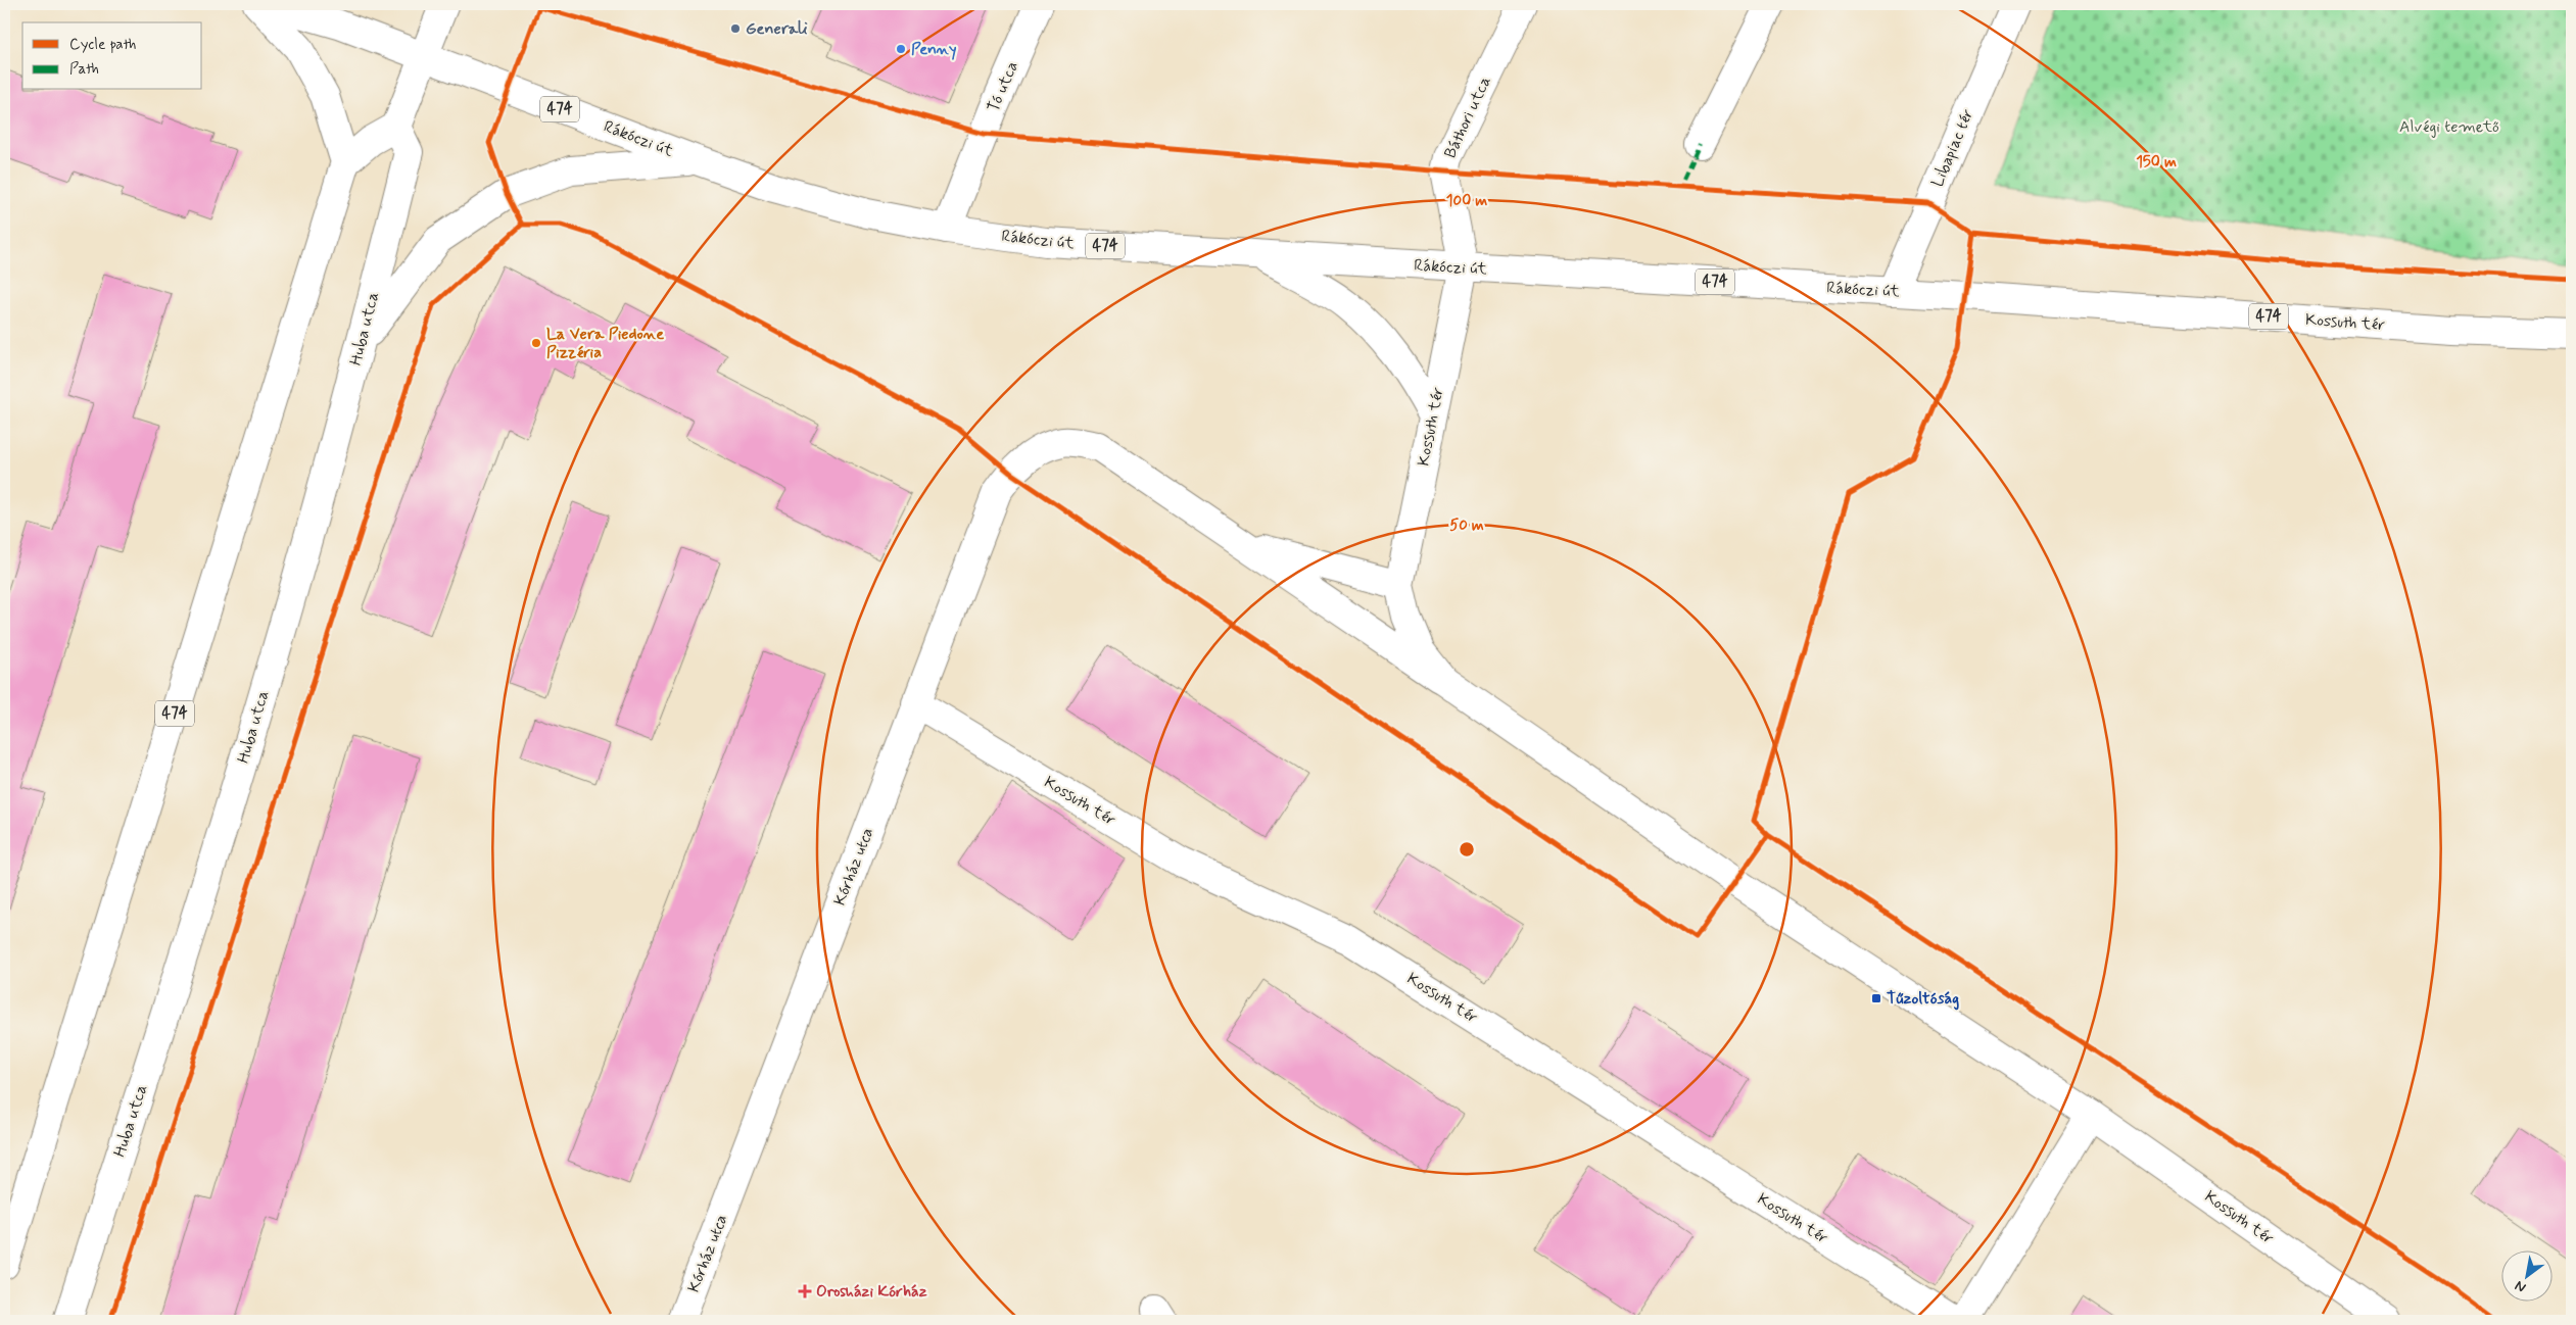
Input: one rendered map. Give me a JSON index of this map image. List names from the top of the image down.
{
  "streets": {
    "main road": [
      "Tó utca",
      "474",
      "Báthori utca",
      "Rákóczi út",
      "Libapiac tér",
      "Kossuth tér",
      "Huba utca",
      "Kórház utca"
    ]
  },
  "crossings": [
    ["Tó utca", "Rákóczi út"],
    ["474", "Rákóczi út"],
    ["474", "Huba utca"],
    ["Báthori utca", "Rákóczi út"],
    ["Báthori utca", "Kossuth tér"],
    ["Rákóczi út", "Libapiac tér"],
    ["Rákóczi út", "Kossuth tér"],
    ["Kossuth tér", "Kórház utca"]
  ],
  "parks": ["Alvégi temető"],
  "places": {
    "other": ["Generali", "Penny", "La Vera Piedone Pizzéria"],
    "transit": ["Tűzoltóság"],
    "health": ["Orosházi Kórház"]
  },
  "legend": ["Cycle path", "Path"],
  "north": "bottom left",
  "rings": ["150 m", "100 m", "50 m"]
}
